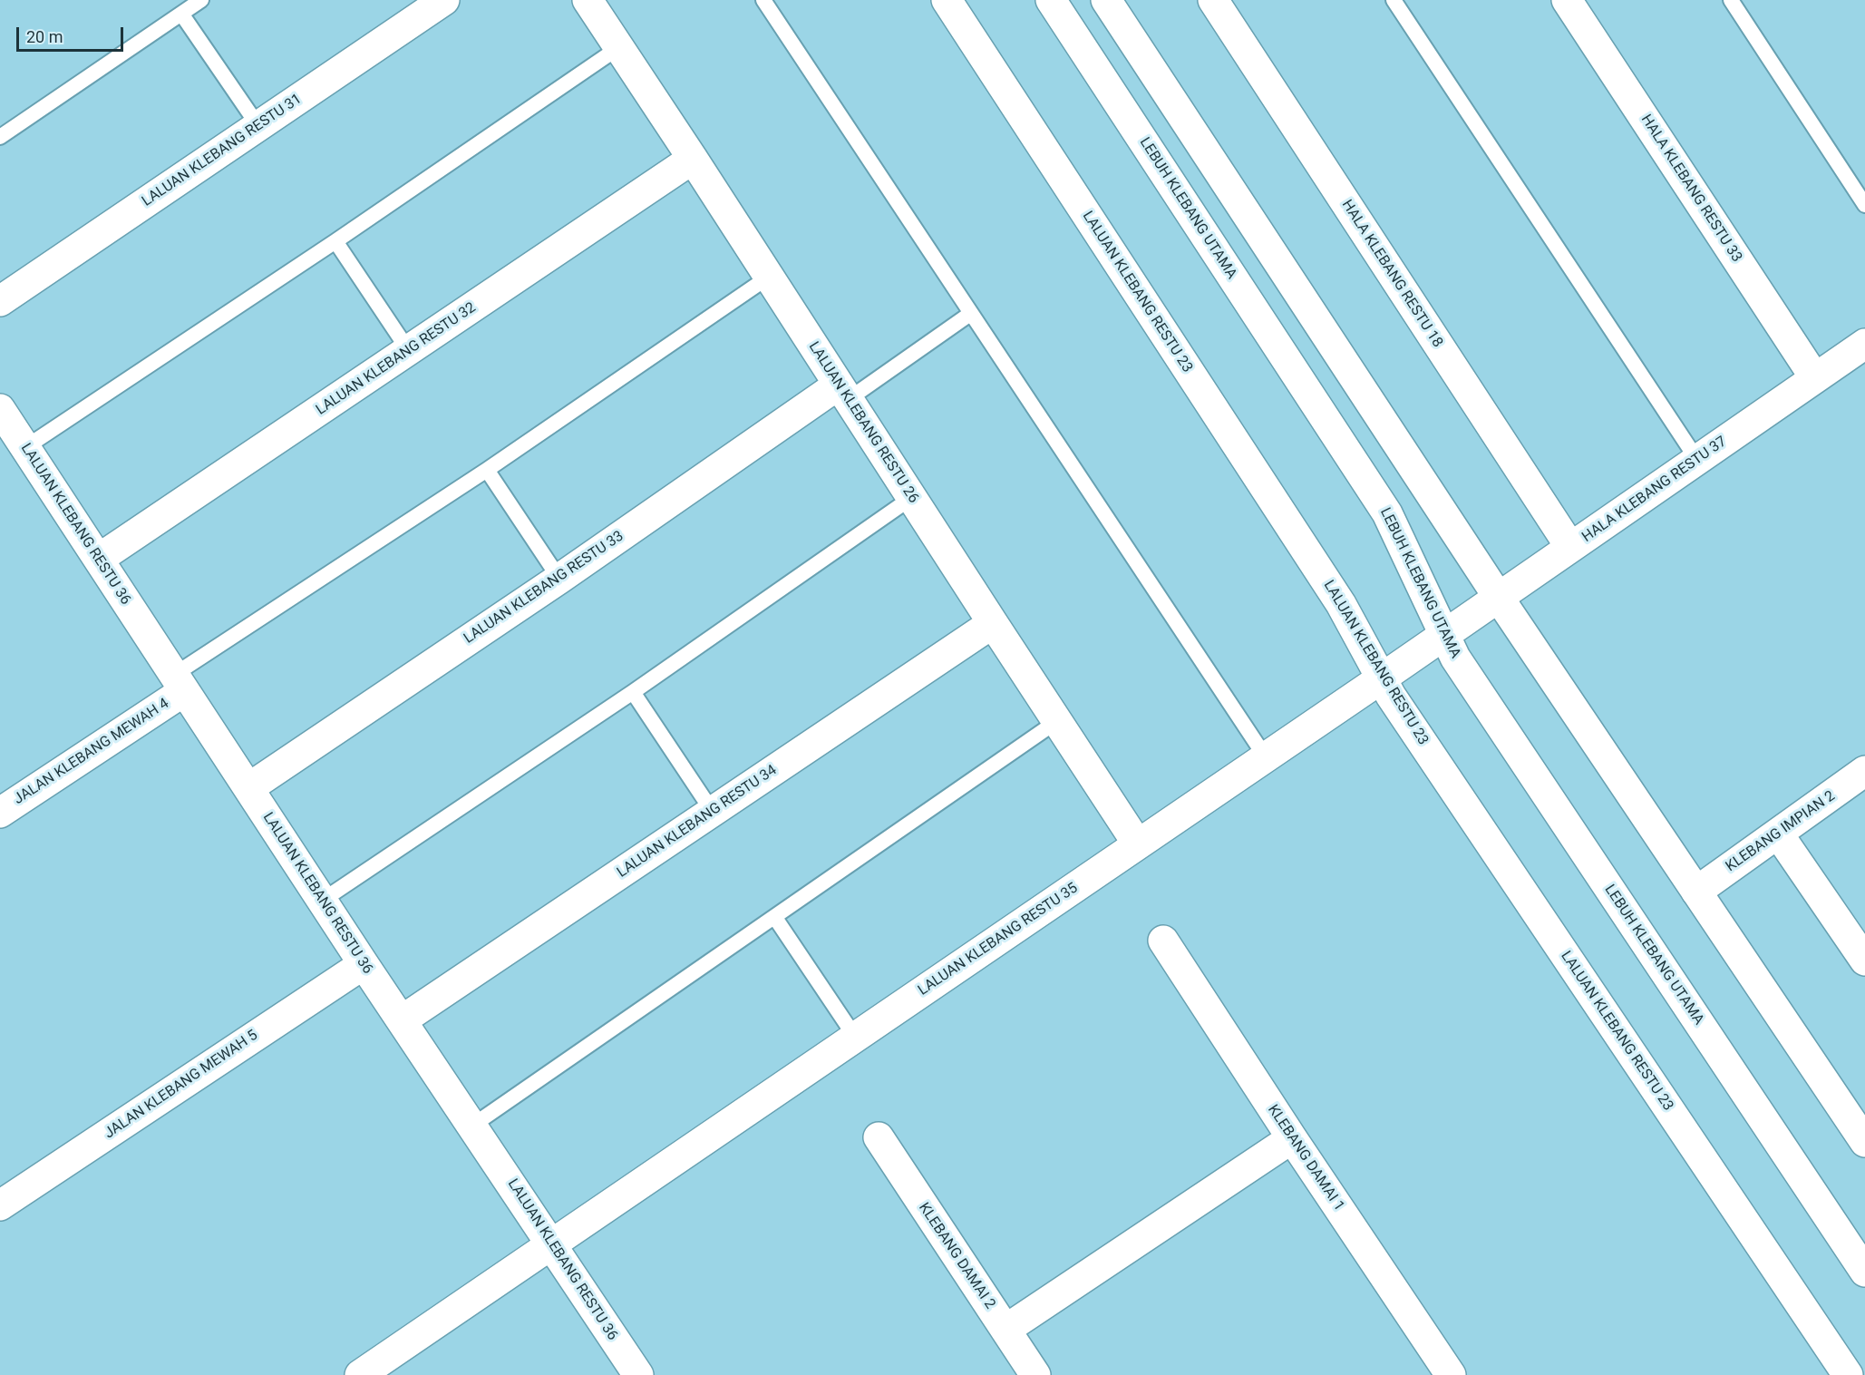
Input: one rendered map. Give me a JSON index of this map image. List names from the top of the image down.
{
  "streets": {
    "street": [
      "LALUAN KLEBANG RESTU 31",
      "HALA KLEBANG RESTU 33",
      "LEBUH KLEBANG UTAMA",
      "HALA KLEBANG RESTU 18",
      "LALUAN KLEBANG RESTU 23",
      "LALUAN KLEBANG RESTU 32",
      "LALUAN KLEBANG RESTU 26",
      "HALA KLEBANG RESTU 37",
      "LALUAN KLEBANG RESTU 36",
      "LALUAN KLEBANG RESTU 33",
      "JALAN KLEBANG MEWAH 4",
      "LALUAN KLEBANG RESTU 34",
      "KLEBANG IMPIAN 2",
      "LALUAN KLEBANG RESTU 35",
      "JALAN KLEBANG MEWAH 5",
      "KLEBANG DAMAI 1",
      "KLEBANG DAMAI 2"
    ]
  },
  "crossings": [
    ["HALA KLEBANG RESTU 33", "HALA KLEBANG RESTU 37"],
    ["LEBUH KLEBANG UTAMA", "HALA KLEBANG RESTU 37"],
    ["LEBUH KLEBANG UTAMA", "LALUAN KLEBANG RESTU 35"],
    ["HALA KLEBANG RESTU 18", "HALA KLEBANG RESTU 37"],
    ["LALUAN KLEBANG RESTU 23", "LALUAN KLEBANG RESTU 35"],
    ["LALUAN KLEBANG RESTU 32", "LALUAN KLEBANG RESTU 26"],
    ["LALUAN KLEBANG RESTU 32", "LALUAN KLEBANG RESTU 36"],
    ["LALUAN KLEBANG RESTU 26", "LALUAN KLEBANG RESTU 33"],
    ["LALUAN KLEBANG RESTU 26", "LALUAN KLEBANG RESTU 34"],
    ["LALUAN KLEBANG RESTU 26", "LALUAN KLEBANG RESTU 35"],
    ["HALA KLEBANG RESTU 37", "LALUAN KLEBANG RESTU 35"],
    ["LALUAN KLEBANG RESTU 36", "LALUAN KLEBANG RESTU 33"],
    ["LALUAN KLEBANG RESTU 36", "JALAN KLEBANG MEWAH 4"],
    ["LALUAN KLEBANG RESTU 36", "LALUAN KLEBANG RESTU 34"],
    ["LALUAN KLEBANG RESTU 36", "LALUAN KLEBANG RESTU 35"],
    ["LALUAN KLEBANG RESTU 36", "JALAN KLEBANG MEWAH 5"]
  ],
  "scale_bar": "20 m"
}
